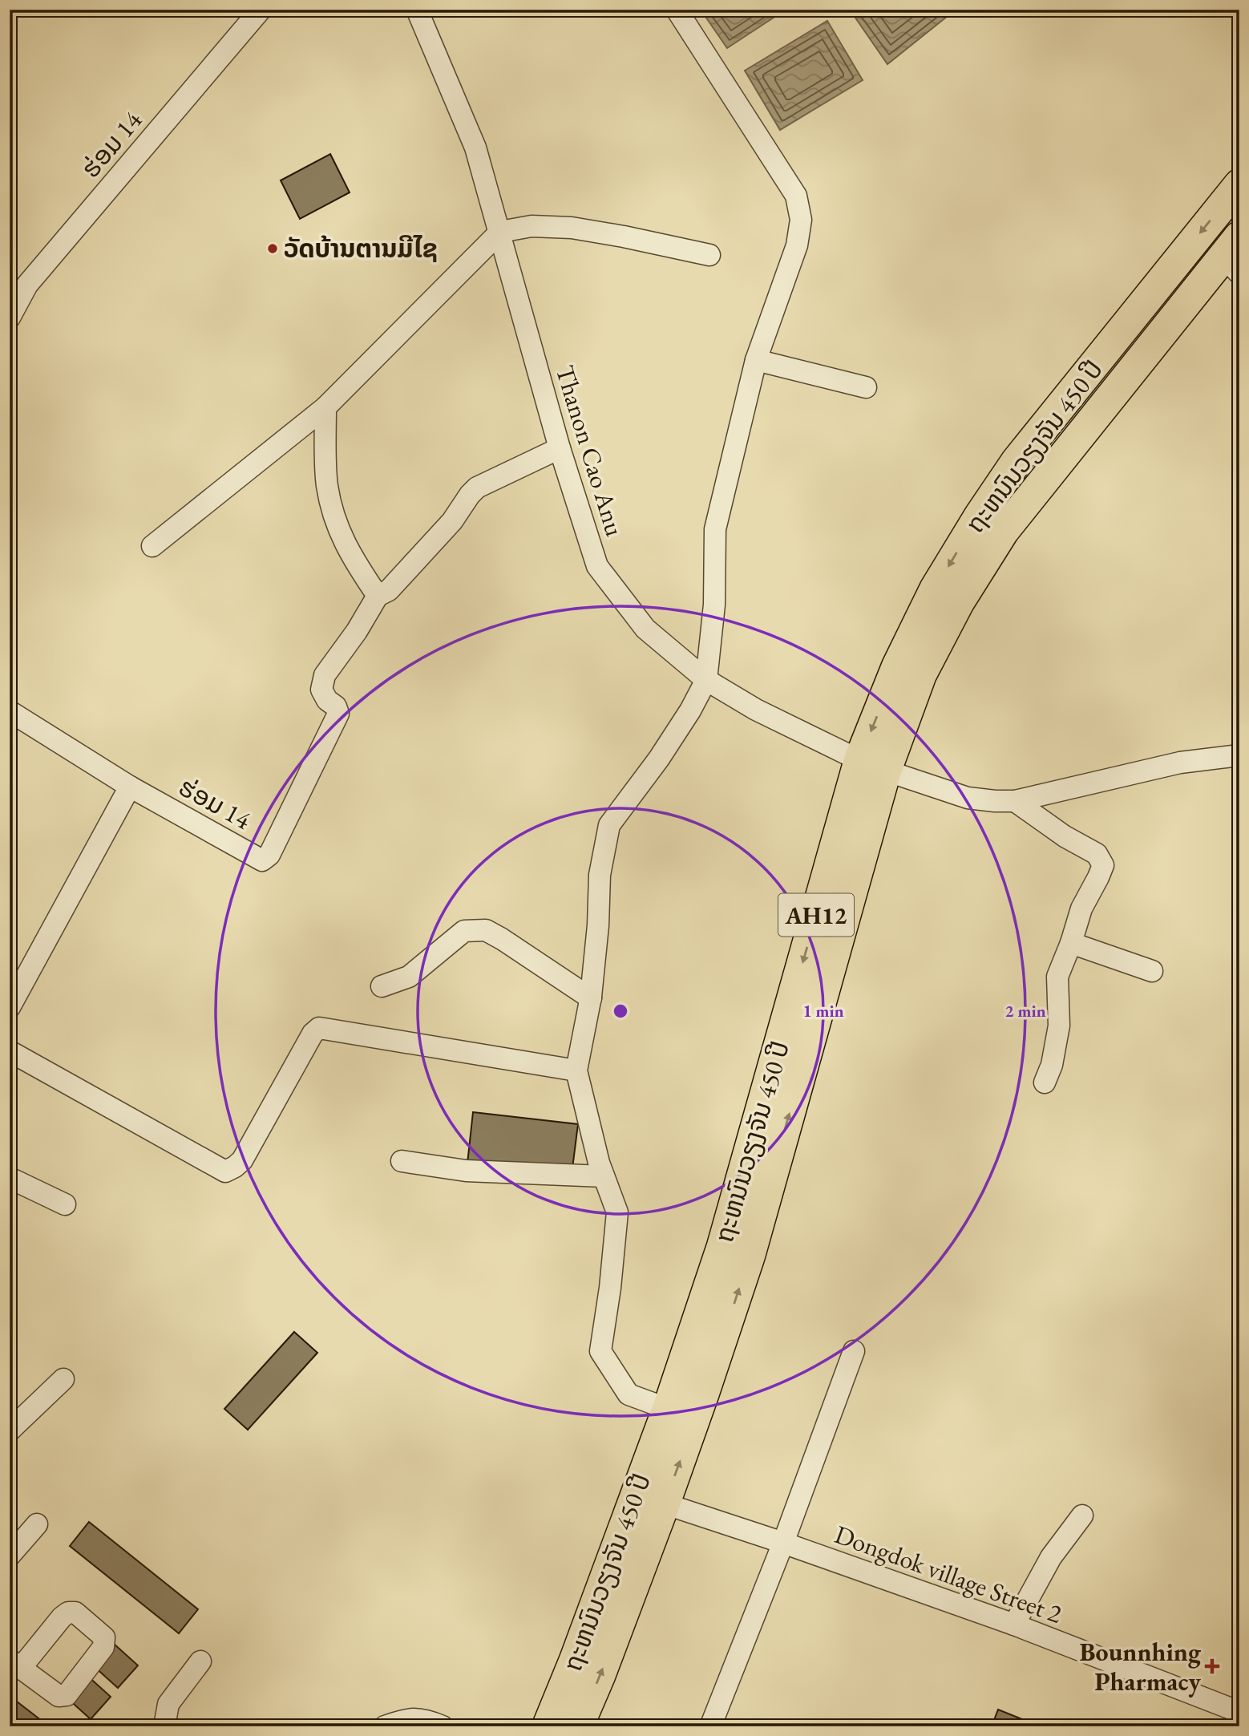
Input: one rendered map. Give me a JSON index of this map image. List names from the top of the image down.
{
  "streets": {
    "highway": ["ຖະຫນົນວຽງຈັນ 450 ປີ", "AH12"],
    "street": ["ຮ່ອມ 14", "Thanon Cao Anu", "Dongdok village Street 2"]
  },
  "crossings": [
    ["ຖະຫນົນວຽງຈັນ 450 ປີ", "Thanon Cao Anu"],
    ["ຖະຫນົນວຽງຈັນ 450 ປີ", "Dongdok village Street 2"]
  ],
  "places": {
    "other": ["ວັດບ້ານຕານມີໄຊ"],
    "health": ["Bounnhing Pharmacy"]
  },
  "rings": ["1 min", "2 min"]
}
